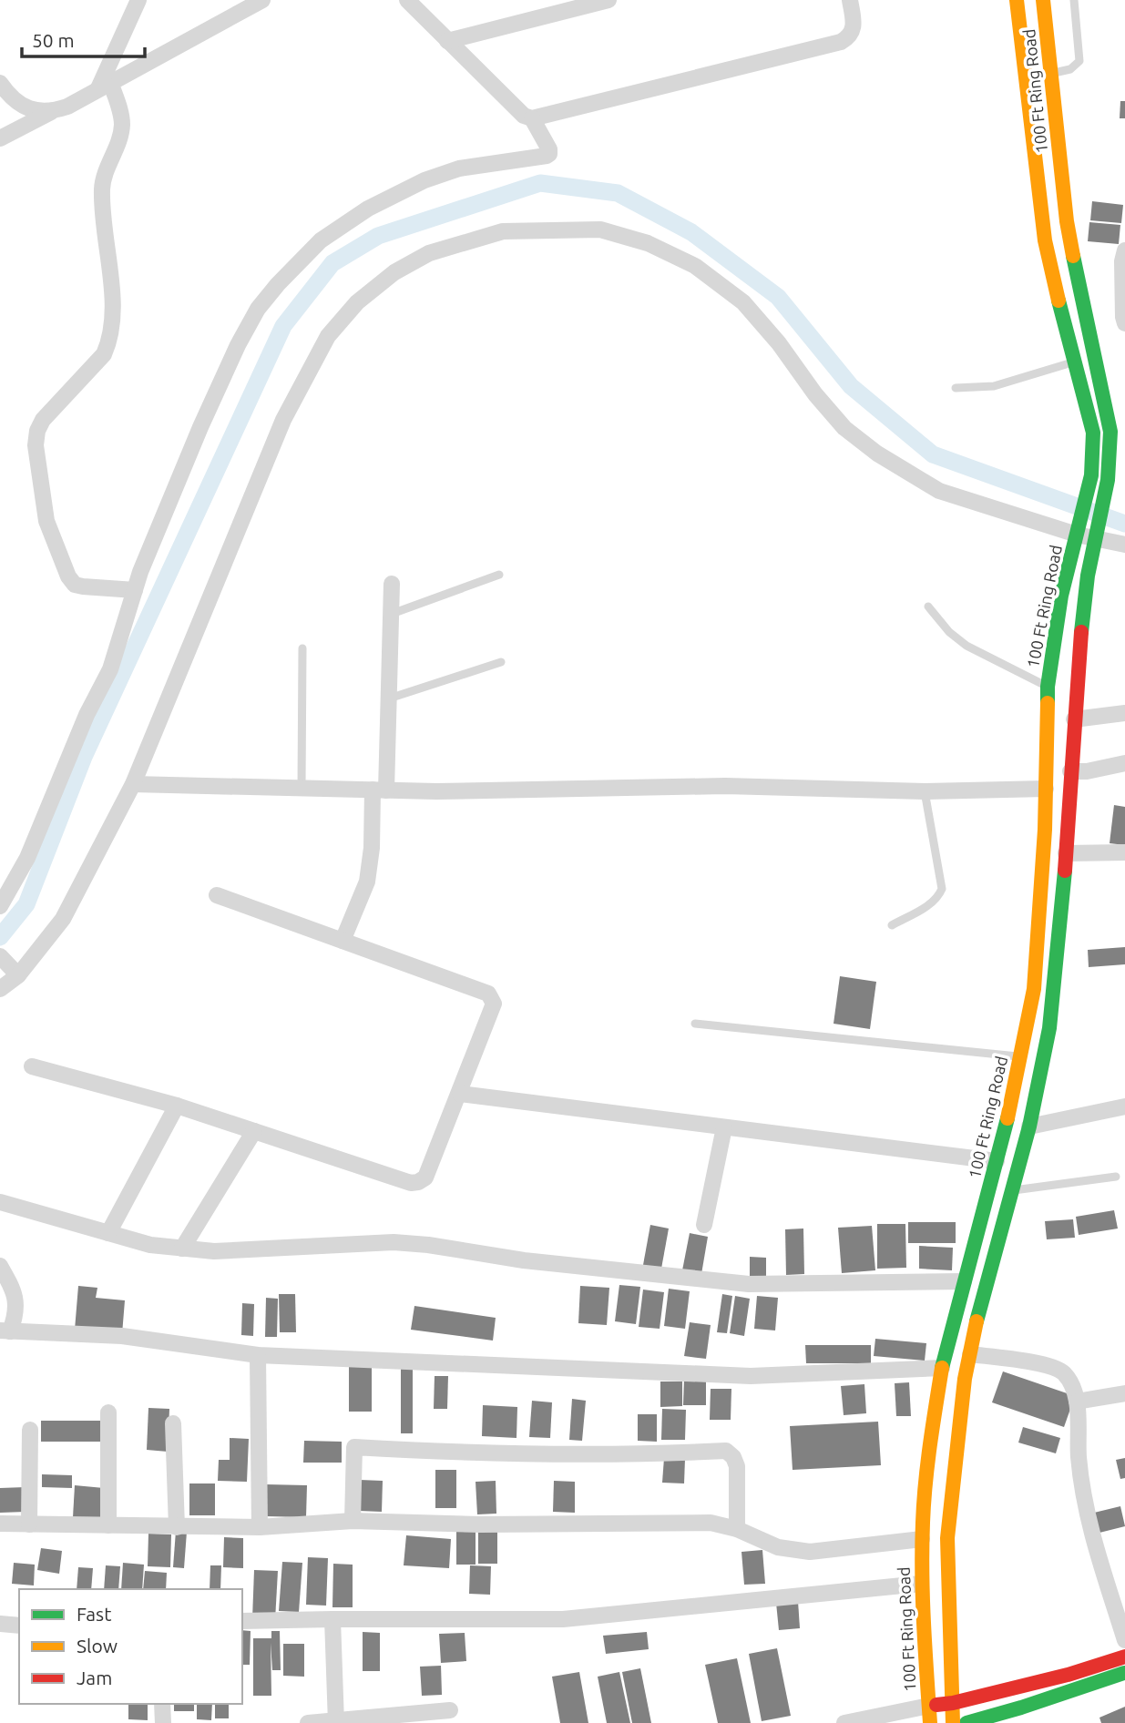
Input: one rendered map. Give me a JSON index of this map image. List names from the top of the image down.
{
  "streets": {
    "main road": ["100 Ft Ring Road"]
  },
  "legend": ["Fast", "Slow", "Jam"],
  "scale_bar": "50 m"
}
